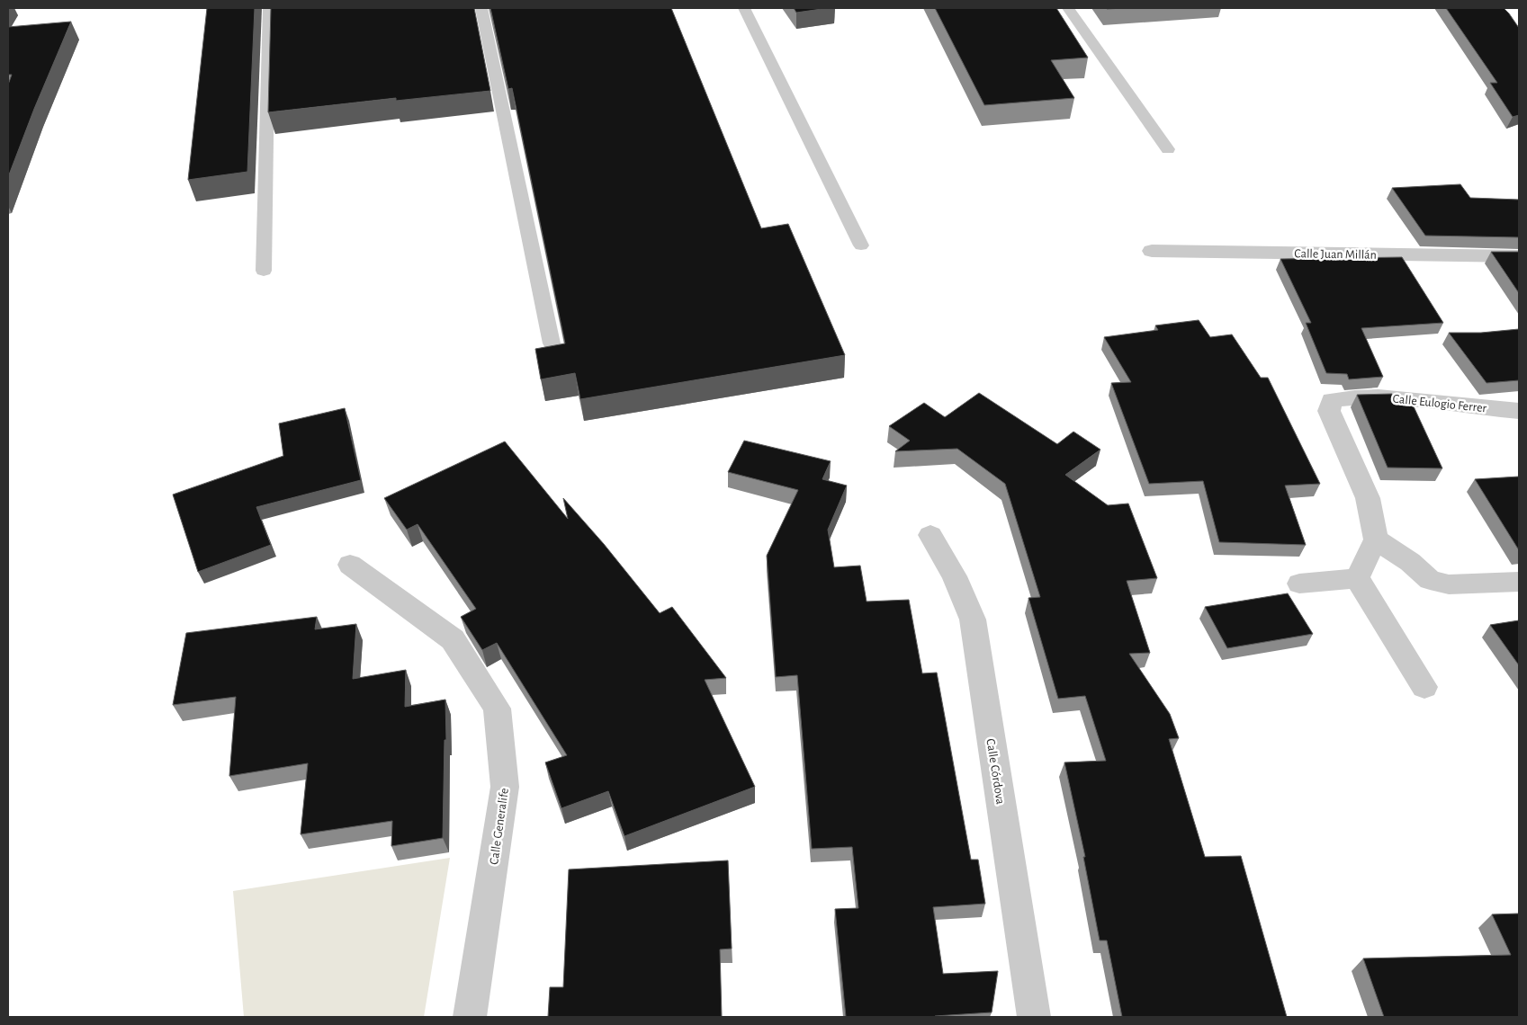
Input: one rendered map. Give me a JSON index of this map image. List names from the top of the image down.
{
  "streets": {
    "street": [
      "Calle Juan Millán",
      "Calle Eulogio Ferrer",
      "Calle Córdova",
      "Calle Generalife"
    ]
  }
}
